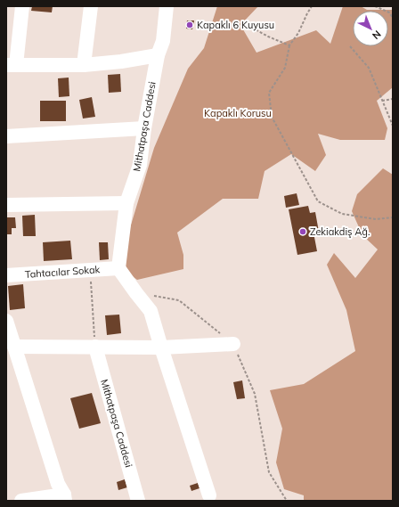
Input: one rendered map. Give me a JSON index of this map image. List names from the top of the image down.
{
  "streets": {
    "street": ["Mithatpaşa Caddesi", "Tahtacılar Sokak"]
  },
  "crossings": [
    ["Mithatpaşa Caddesi", "Tahtacılar Sokak"]
  ],
  "parks": ["Kapaklı Korusu"],
  "places": ["Kapaklı 6 Kuyusu", "Zekiakdiş Ağ."],
  "north": "bottom right"
}
